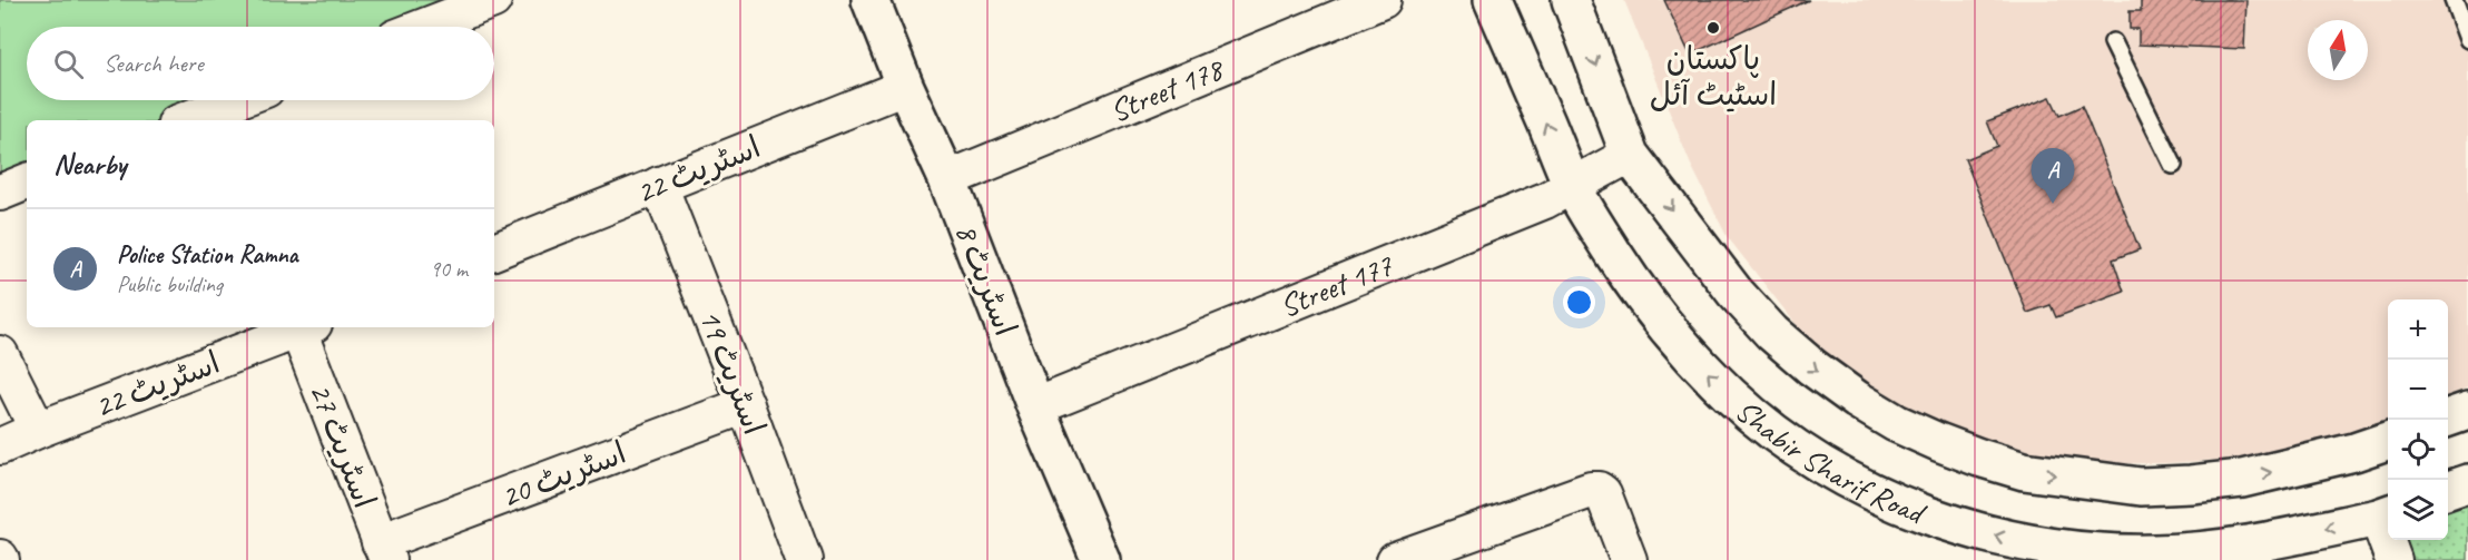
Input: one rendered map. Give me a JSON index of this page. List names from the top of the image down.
{
  "streets": {
    "street": [
      "Street 178",
      "اسٹریٹ 22",
      "اسٹریٹ 8",
      "Street 177",
      "اسٹریٹ 19",
      "اسٹریٹ 27",
      "Shabir Sharif Road",
      "اسٹریٹ 20"
    ]
  },
  "crossings": [
    ["Street 178", "اسٹریٹ 8"],
    ["اسٹریٹ 22", "اسٹریٹ 8"],
    ["اسٹریٹ 22", "اسٹریٹ 19"],
    ["اسٹریٹ 22", "اسٹریٹ 27"],
    ["اسٹریٹ 8", "Street 177"],
    ["Street 177", "Shabir Sharif Road"],
    ["اسٹریٹ 19", "اسٹریٹ 20"],
    ["اسٹریٹ 27", "اسٹریٹ 20"]
  ],
  "places": ["پاکستان اسٹیٹ آئل"],
  "north": "top",
  "page": {
    "search": "Search here",
    "heading": "Nearby",
    "pins": "A",
    "list": [
      {
        "mark": "A",
        "name": "Police Station Ramna",
        "note": "Public building",
        "value": "90 m"
      }
    ],
    "map_buttons": ["+", "−"]
  }
}
